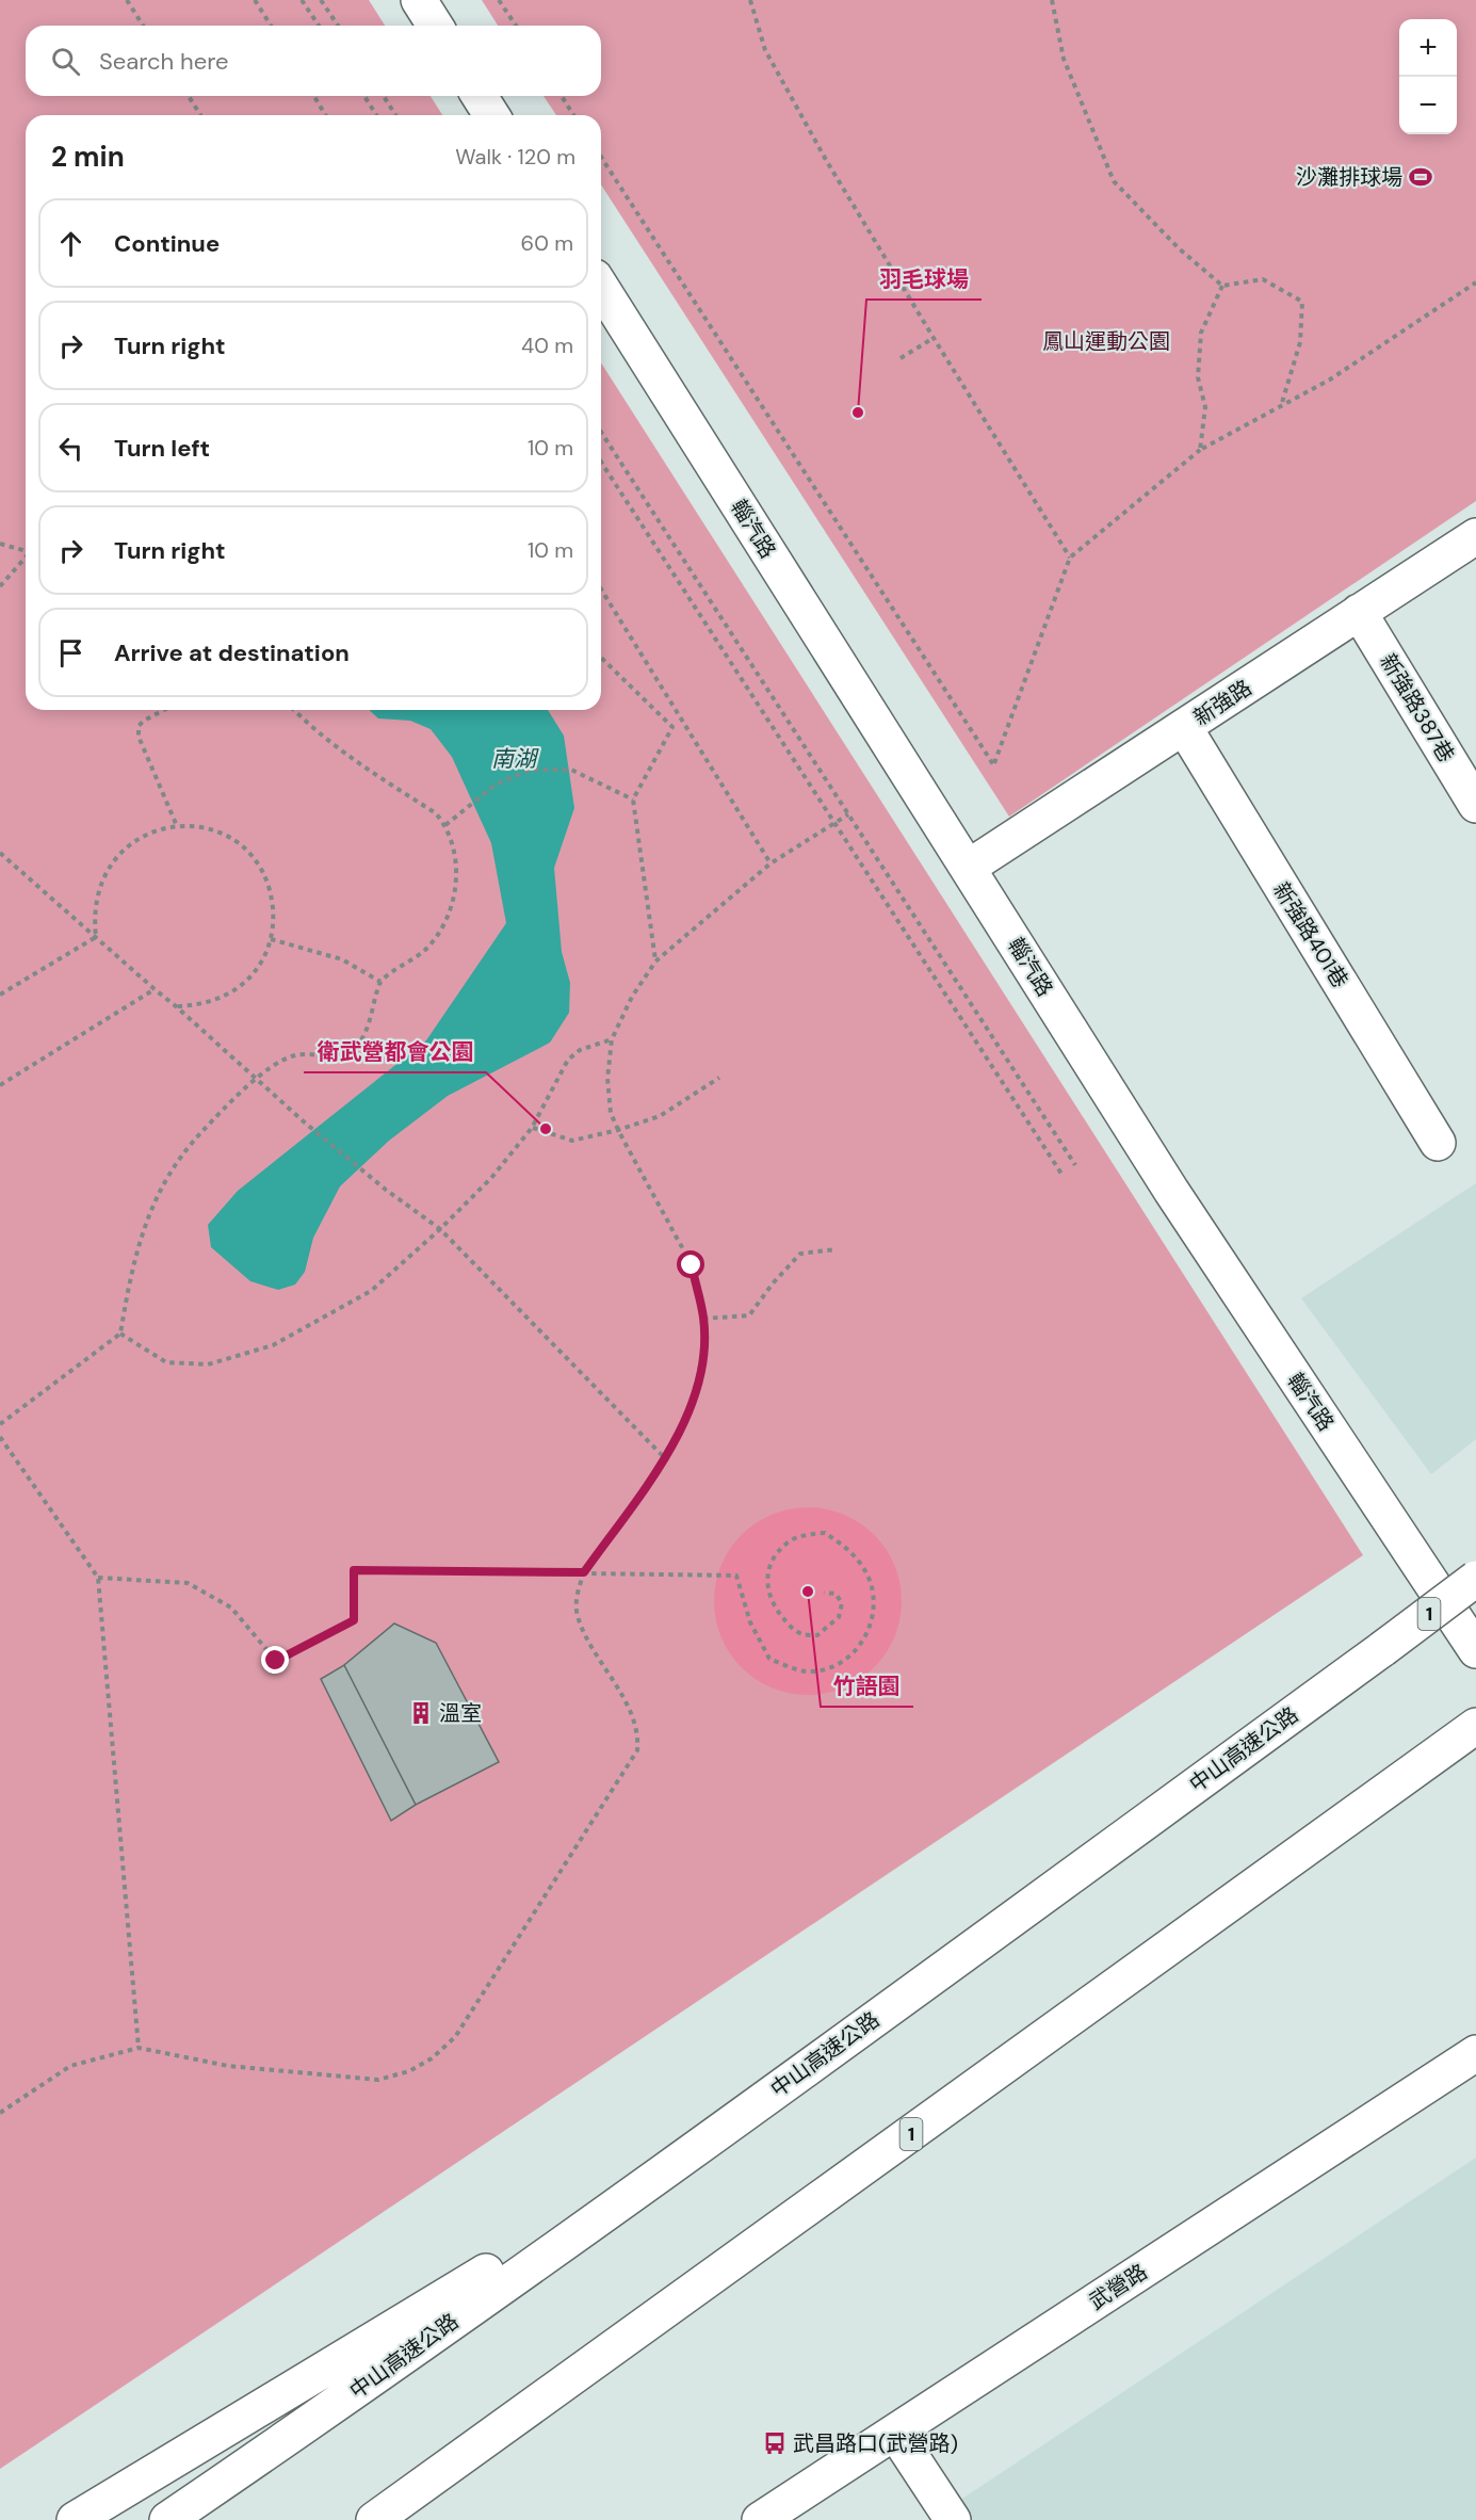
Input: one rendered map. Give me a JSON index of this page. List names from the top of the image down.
{
  "streets": {
    "main road": [
      "輜汽路",
      "新強路",
      "新強路387巷",
      "新強路401巷",
      "1",
      "中山高速公路",
      "武營路"
    ]
  },
  "crossings": [
    ["輜汽路", "新強路"],
    ["新強路", "新強路387巷"],
    ["新強路", "新強路401巷"]
  ],
  "water": ["南湖"],
  "parks": ["鳳山運動公園"],
  "places": {
    "sports": ["沙灘排球場"],
    "other": ["羽毛球場", "衛武營都會公園", "竹語園"],
    "building": ["溫室"],
    "bus stop": ["武昌路口(武營路)"]
  },
  "page": {
    "map_buttons": ["+", "−"],
    "search": "Search here",
    "heading": ["2 min", "Walk · 120 m"],
    "list": [
      ["Continue", "60 m"],
      ["Turn right", "40 m"],
      ["Turn left", "10 m"],
      ["Turn right", "10 m"],
      "Arrive at destination"
    ]
  }
}
